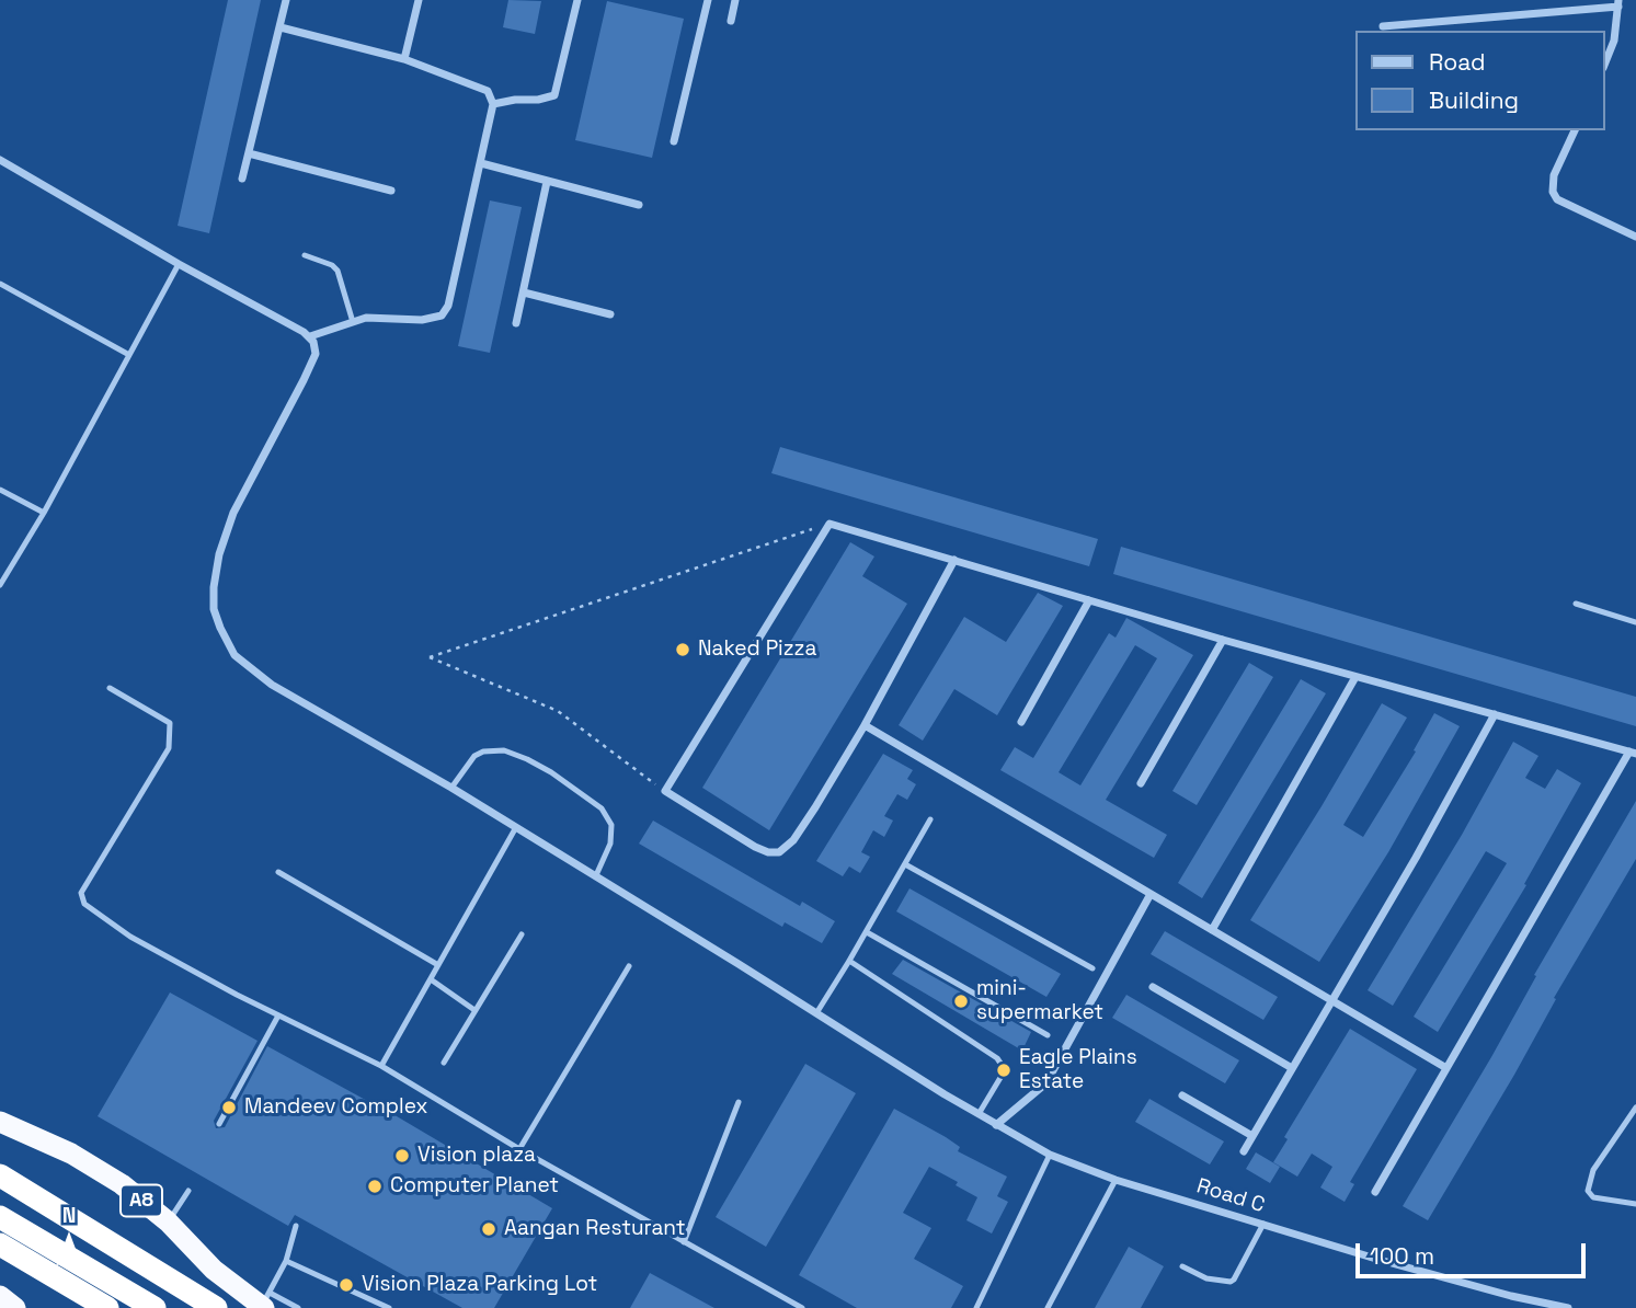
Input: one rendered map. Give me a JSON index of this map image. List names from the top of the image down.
{
  "streets": {
    "highway": ["A8"],
    "street": ["Road C"]
  },
  "places": [
    "Naked Pizza",
    "mini- supermarket",
    "Eagle Plains Estate",
    "Mandeev Complex",
    "Vision plaza",
    "Computer Planet",
    "Aangan Resturant",
    "Vision Plaza Parking Lot"
  ],
  "legend": ["Road", "Building"],
  "scale_bar": "100 m",
  "north": "top"
}
